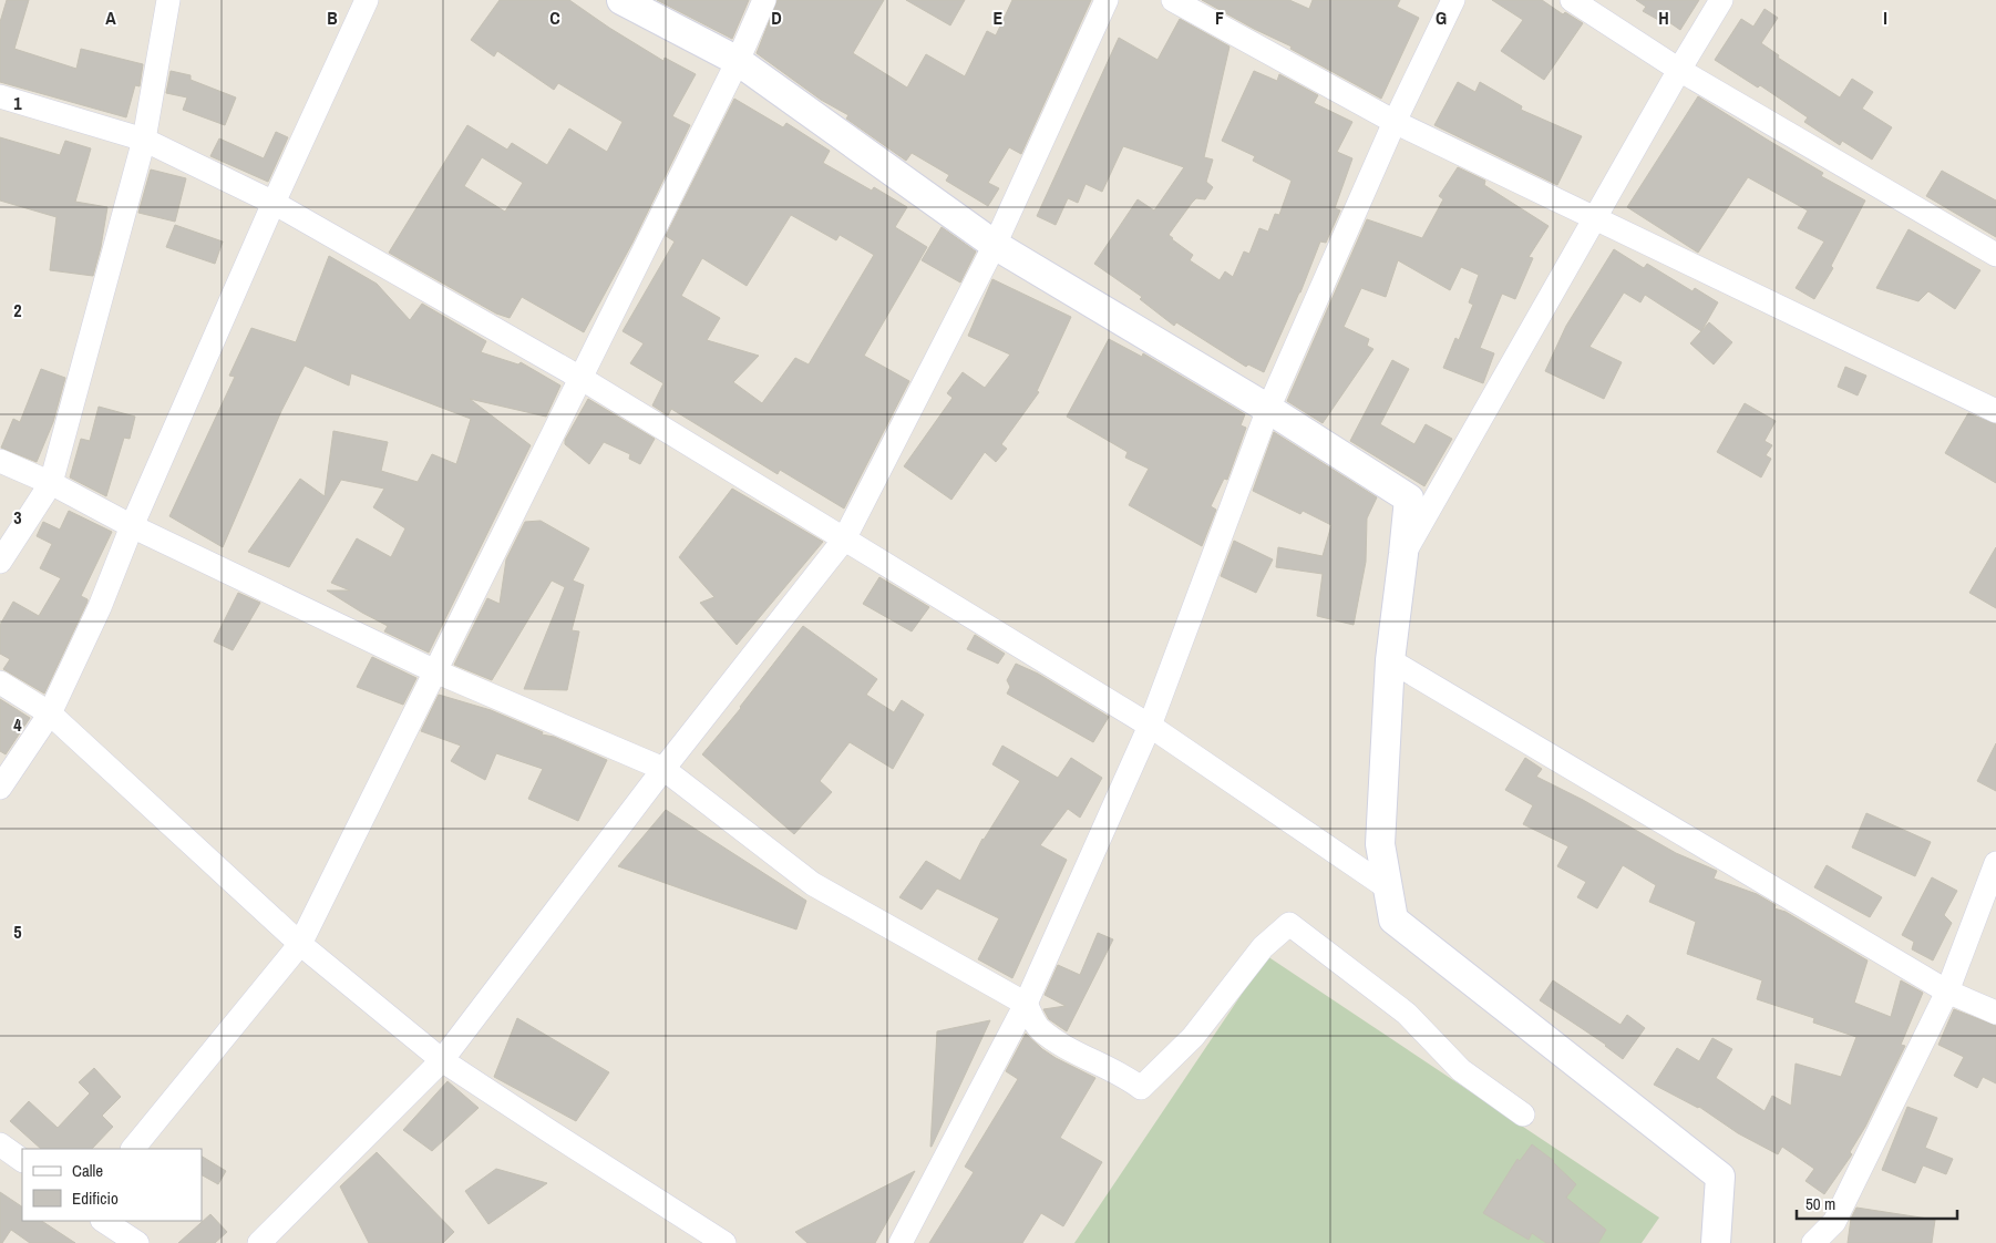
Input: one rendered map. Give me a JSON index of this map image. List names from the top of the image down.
{
  "legend": ["Calle", "Edificio"],
  "scale_bar": "50 m",
  "grid": {
    "columns": [
      "A",
      "B",
      "C",
      "D",
      "E",
      "F",
      "G",
      "H",
      "I"
    ],
    "rows": [
      "1",
      "2",
      "3",
      "4",
      "5"
    ]
  }
}
